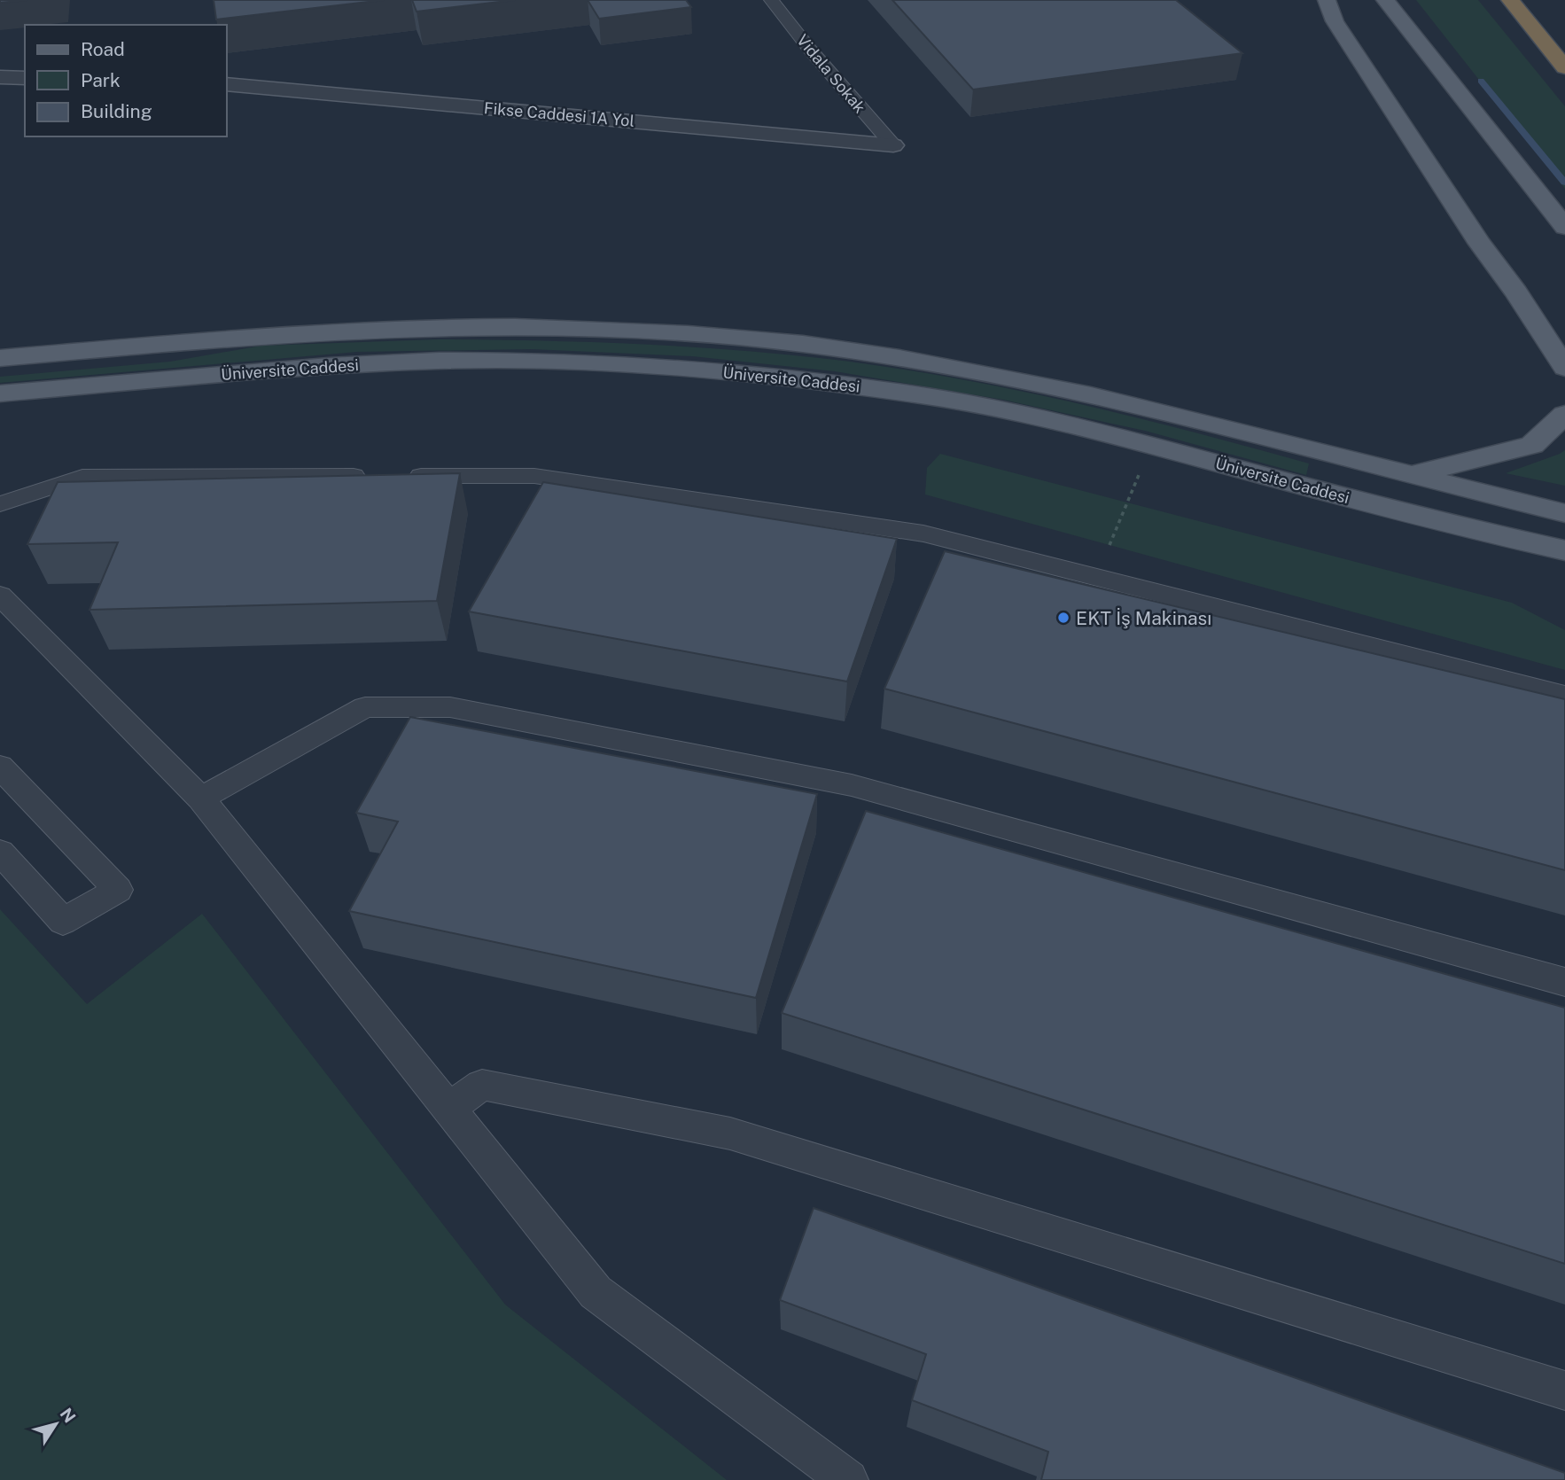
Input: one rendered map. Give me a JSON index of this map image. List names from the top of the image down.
{
  "streets": {
    "main road": ["Üniversite Caddesi"],
    "street": ["Fikse Caddesi 1A Yol"],
    "lane": ["Vidala Sokak"]
  },
  "crossings": [
    ["Vidala Sokak", "Fikse Caddesi 1A Yol"]
  ],
  "places": ["EKT İş Makinası"],
  "legend": ["Road", "Park", "Building"],
  "north": "top right"
}
